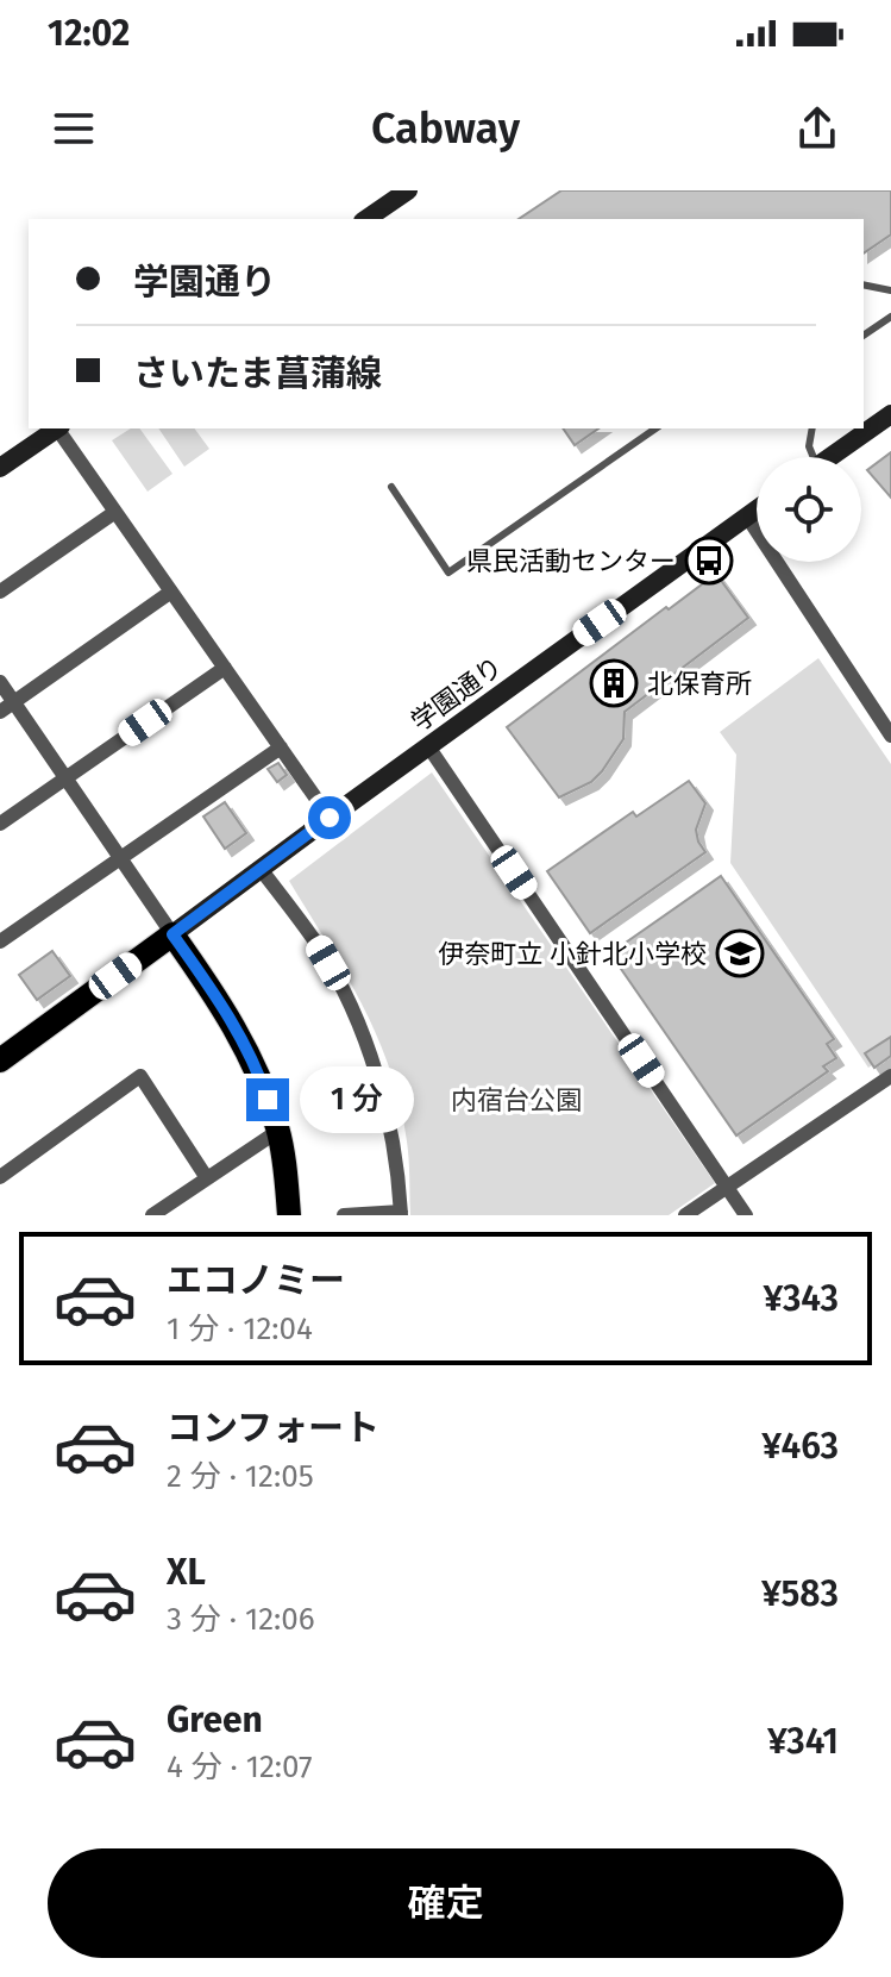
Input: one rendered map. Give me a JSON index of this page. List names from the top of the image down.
{
  "streets": {
    "street": ["学園通り"]
  },
  "parks": ["内宿台公園"],
  "places": {
    "bus stop": ["県民活動センター"],
    "building": ["北保育所"],
    "school or university": ["伊奈町立 小針北小学校"]
  },
  "page": {
    "status": "12:02",
    "header": "Cabway",
    "banner": ["学園通り", "さいたま菖蒲線"],
    "bubble": "1 分",
    "list": [
      {
        "name": "エコノミー",
        "note": "1 分 · 12:04",
        "value": "¥343"
      },
      {
        "name": "コンフォート",
        "note": "2 分 · 12:05",
        "value": "¥463"
      },
      {
        "name": "XL",
        "note": "3 分 · 12:06",
        "value": "¥583"
      },
      {
        "name": "Green",
        "note": "4 分 · 12:07",
        "value": "¥341"
      }
    ],
    "buttons": "確定"
  }
}
